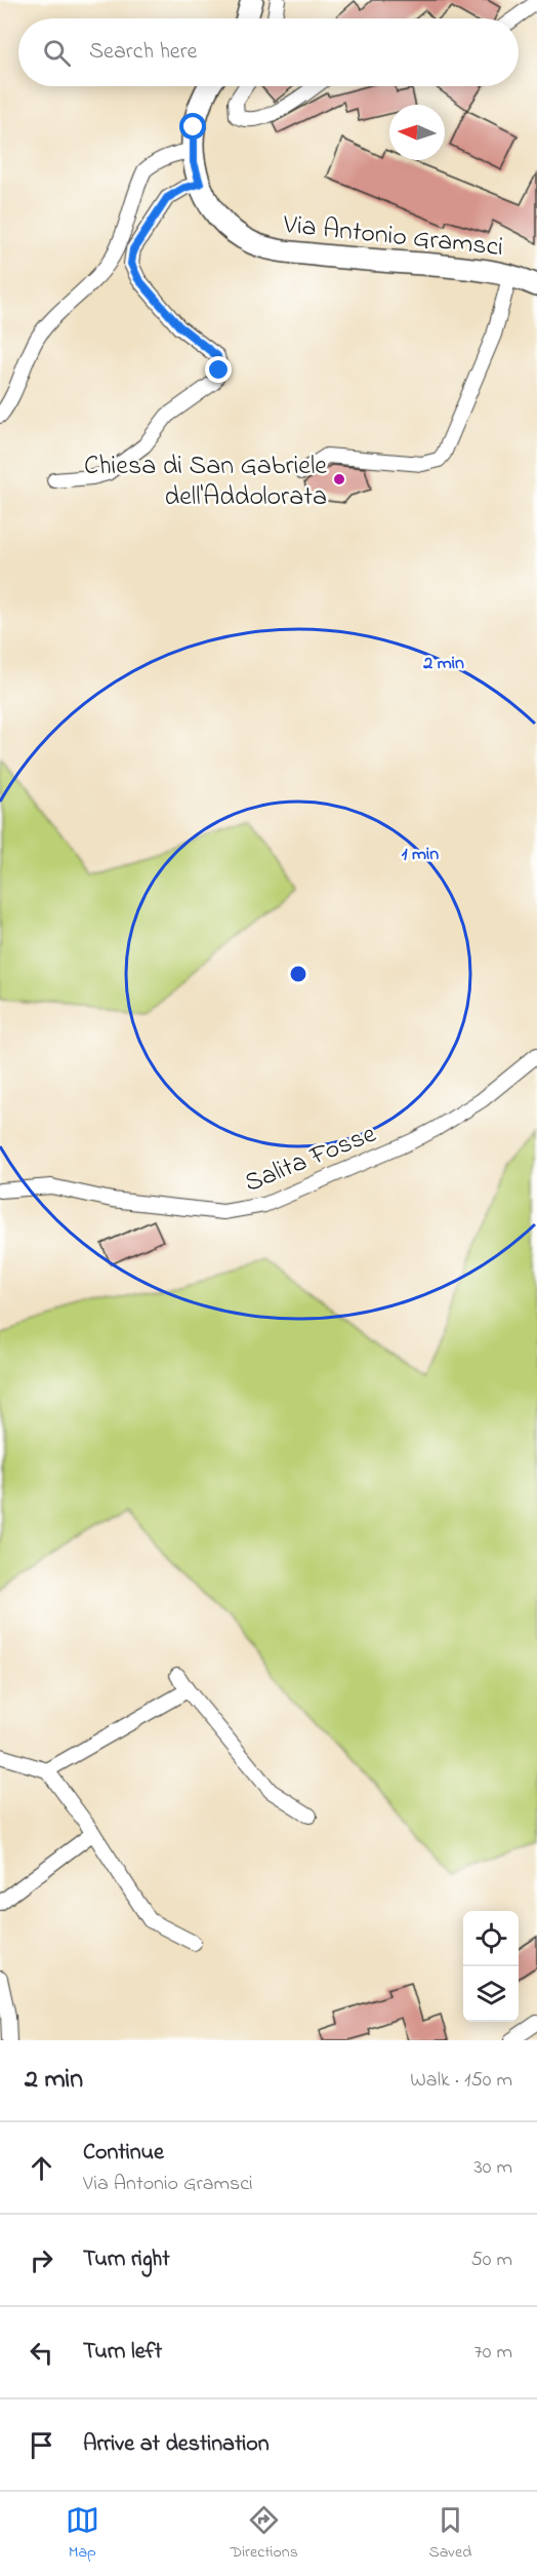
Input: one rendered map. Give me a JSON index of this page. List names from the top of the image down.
{
  "streets": {
    "main road": ["Via Antonio Gramsci"],
    "street": ["Salita Fosse"]
  },
  "places": ["Chiesa di San Gabriele dell'Addolorata"],
  "north": "left",
  "page": {
    "search": "Search here",
    "heading": ["2 min", "Walk · 150 m"],
    "list": [
      ["Continue", "Via Antonio Gramsci", "30 m"],
      ["Turn right", "50 m"],
      ["Turn left", "70 m"],
      "Arrive at destination"
    ],
    "nav": ["Map", "Directions", "Saved"]
  },
  "rings": ["2 min", "1 min"]
}
